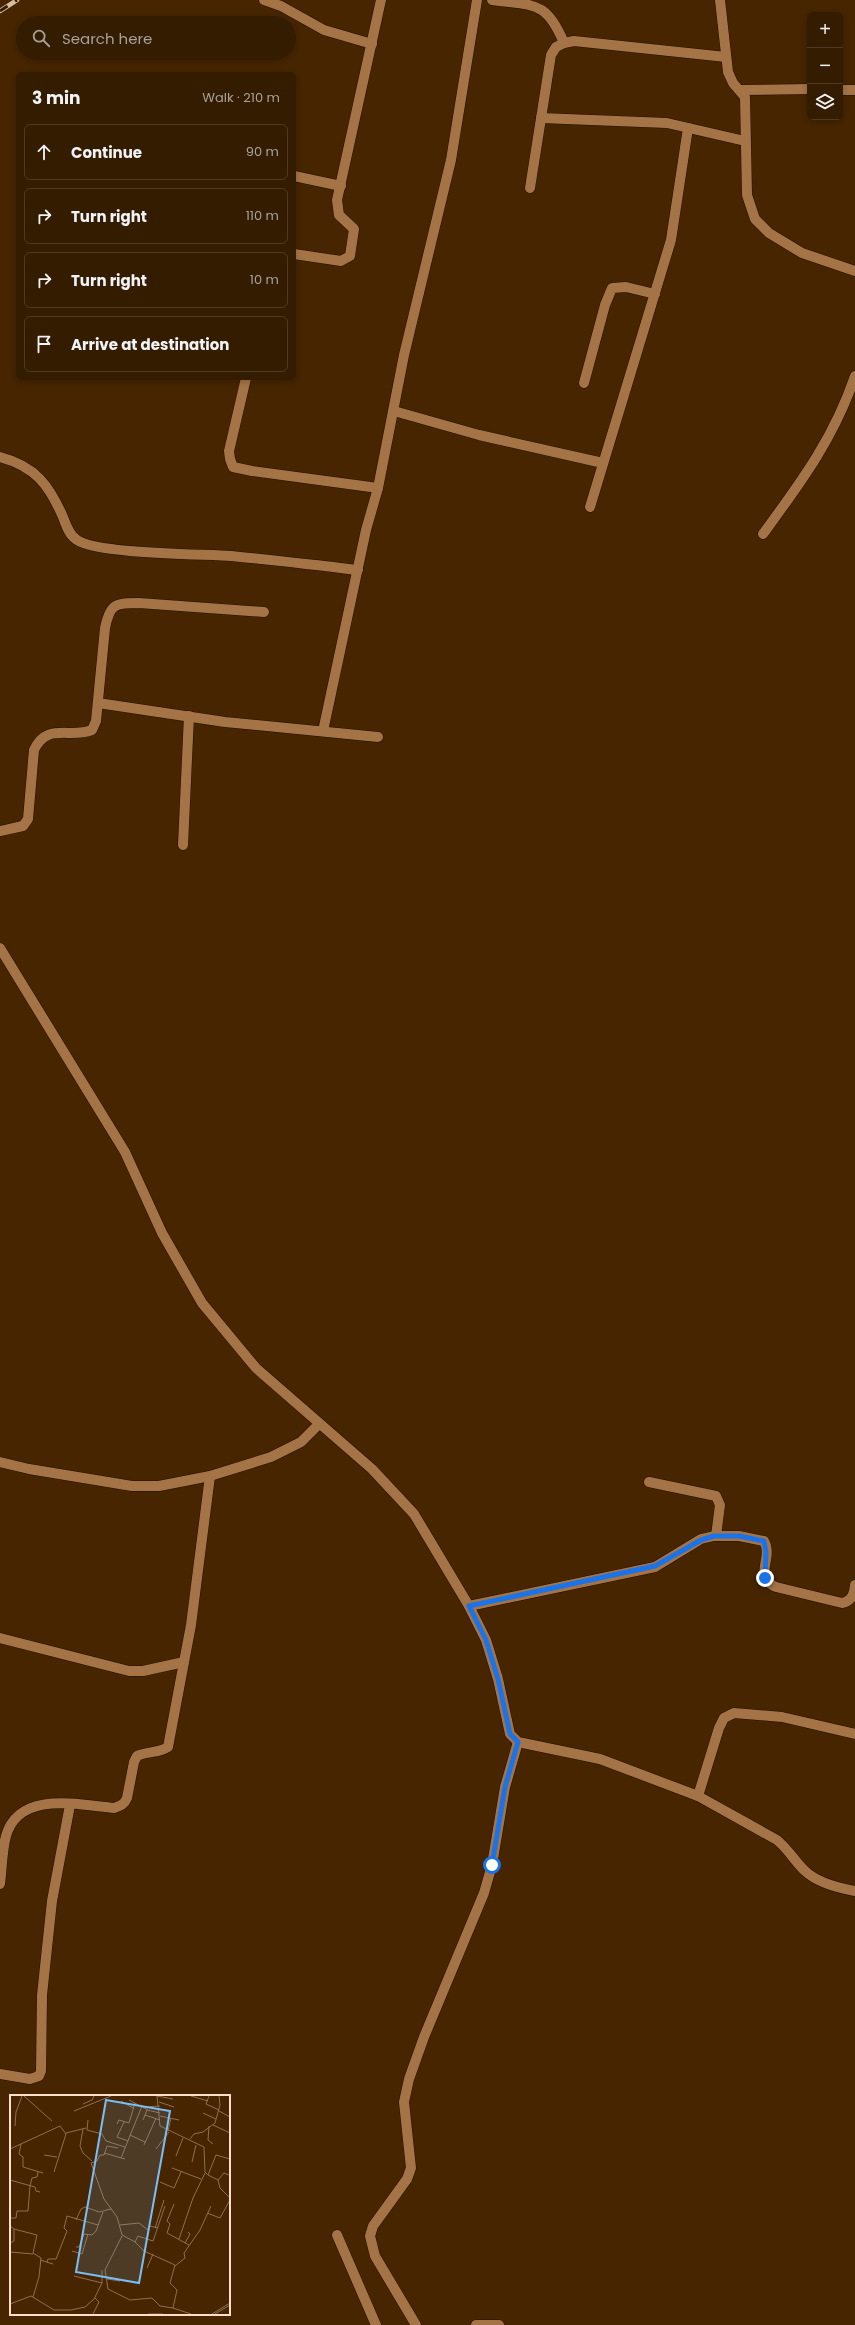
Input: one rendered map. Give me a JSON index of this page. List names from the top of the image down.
{
  "page": {
    "map_buttons": ["+", "−"],
    "search": "Search here",
    "heading": ["3 min", "Walk · 210 m"],
    "list": [
      ["Continue", "90 m"],
      ["Turn right", "110 m"],
      ["Turn right", "10 m"],
      "Arrive at destination"
    ]
  }
}
